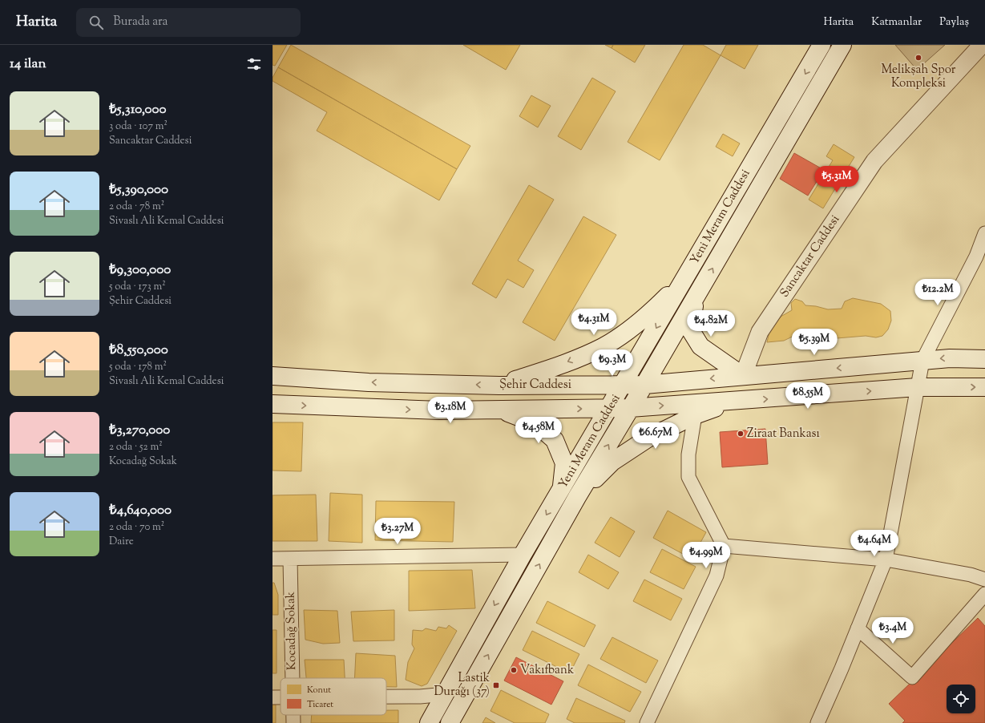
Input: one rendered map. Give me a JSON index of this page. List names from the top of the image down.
{
  "streets": {
    "main road": ["Yeni Meram Caddesi", "Şehir Caddesi"],
    "street": ["Sancaktar Caddesi", "Kocadağ Sokak"]
  },
  "crossings": [
    ["Yeni Meram Caddesi", "Şehir Caddesi"],
    ["Sancaktar Caddesi", "Şehir Caddesi"]
  ],
  "places": {
    "other": ["Melikşah Spor Kompleksi", "Ziraat Bankası", "Vakıfbank"],
    "transit": ["Lastik Durağı (37)"]
  },
  "legend": ["Konut", "Ticaret"],
  "page": {
    "header": "Harita",
    "search": "Burada ara",
    "nav": ["Harita", "Katmanlar", "Paylaş"],
    "heading": "14 ilan",
    "list": [
      {
        "name": "₺5,310,000",
        "note": "3 oda · 107 m² · Sancaktar Caddesi"
      },
      {
        "name": "₺5,390,000",
        "note": "2 oda · 78 m² · Sivaslı Ali Kemal Caddesi"
      },
      {
        "name": "₺9,300,000",
        "note": "5 oda · 173 m² · Şehir Caddesi"
      },
      {
        "name": "₺8,550,000",
        "note": "5 oda · 178 m² · Sivaslı Ali Kemal Caddesi"
      },
      {
        "name": "₺3,270,000",
        "note": "2 oda · 52 m² · Kocadağ Sokak"
      },
      {
        "name": "₺4,640,000",
        "note": "2 oda · 70 m² · Daire"
      }
    ],
    "price": [
      "₺5.31M",
      "₺12.2M",
      "₺4.31M",
      "₺4.82M",
      "₺5.39M",
      "₺9.3M",
      "₺8.55M",
      "₺3.18M",
      "₺4.58M",
      "₺6.67M",
      "₺3.27M",
      "₺4.64M",
      "₺4.99M",
      "₺3.4M"
    ]
  }
}
